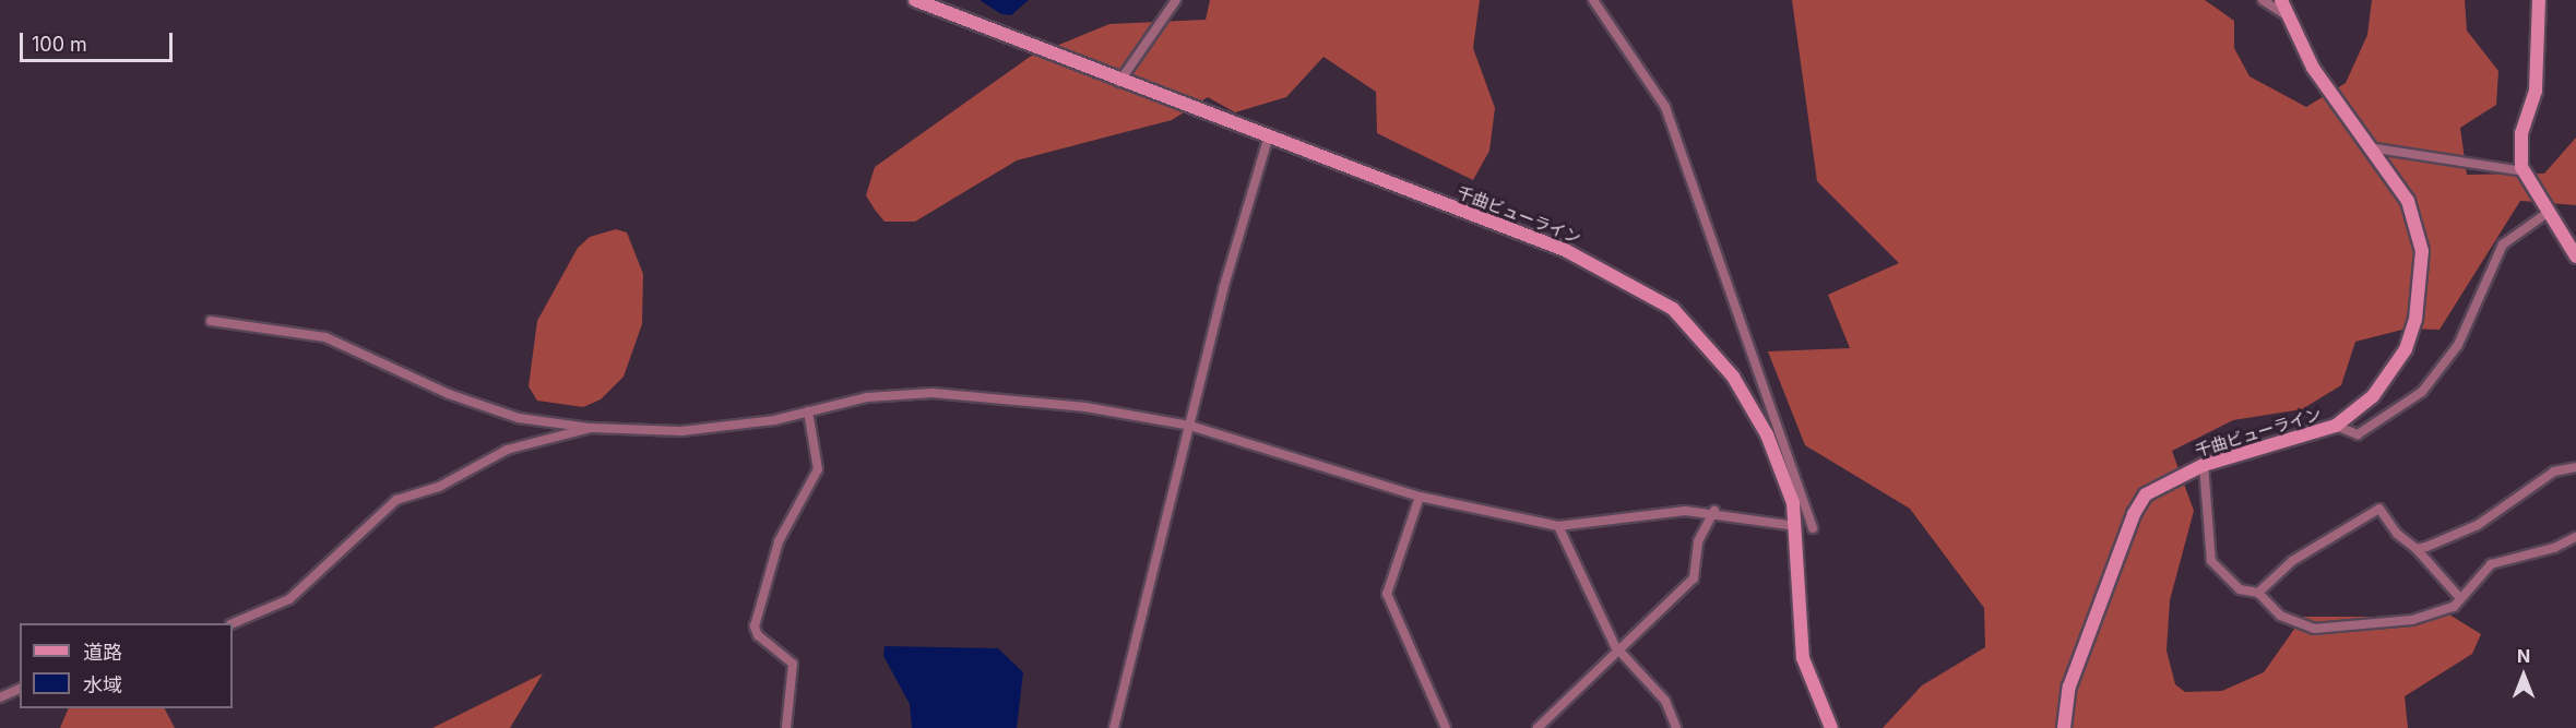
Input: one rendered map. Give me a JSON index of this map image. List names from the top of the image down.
{
  "streets": {
    "street": ["千曲ビューライン"]
  },
  "legend": ["道路", "水域"],
  "scale_bar": "100 m",
  "north": "top"
}
